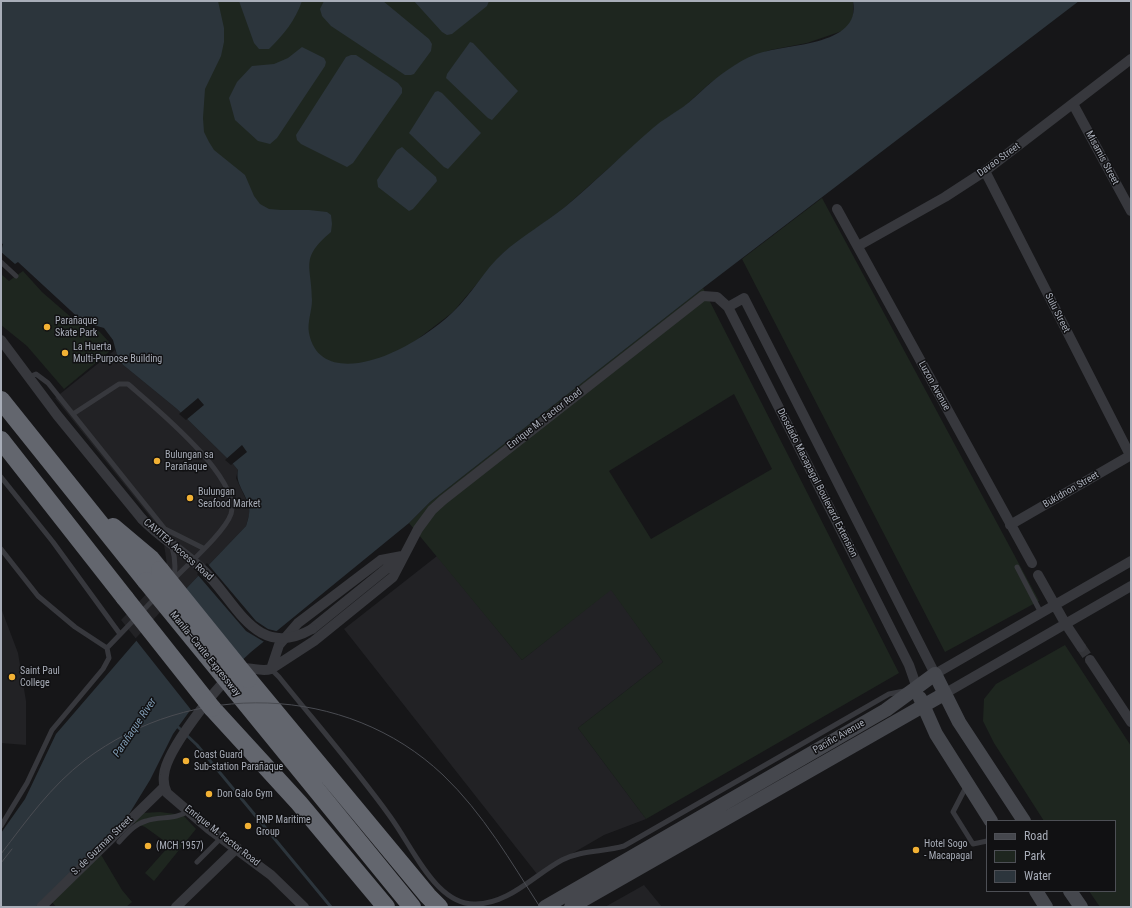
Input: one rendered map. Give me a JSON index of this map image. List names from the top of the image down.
{
  "streets": {
    "highway": ["Manila–Cavite Expressway"],
    "main road": ["Pacific Avenue"],
    "street": [
      "Misamis Street",
      "Davao Street",
      "Sulu Street",
      "Luzon Avenue",
      "Enrique M. Factor Road",
      "Diosdado Macapagal Boulevard Extension",
      "Bukidnon Street",
      "CAVITEX Access Road",
      "S. de Guzman Street"
    ]
  },
  "crossings": [
    ["Misamis Street", "Davao Street"],
    ["Davao Street", "Sulu Street"],
    ["Davao Street", "Luzon Avenue"],
    ["Sulu Street", "Bukidnon Street"],
    ["Luzon Avenue", "Bukidnon Street"],
    ["Enrique M. Factor Road", "Diosdado Macapagal Boulevard Extension"],
    ["Enrique M. Factor Road", "CAVITEX Access Road"],
    ["Enrique M. Factor Road", "S. de Guzman Street"],
    ["Diosdado Macapagal Boulevard Extension", "Pacific Avenue"]
  ],
  "water": ["Parañaque River"],
  "places": [
    "Parañaque Skate Park",
    "La Huerta Multi-Purpose Building",
    "Bulungan sa Parañaque",
    "Bulungan Seafood Market",
    "Saint Paul College",
    "Coast Guard Sub-station Parañaque",
    "Don Galo Gym",
    "PNP Maritime Group",
    "(MCH 1957)",
    "Hotel Sogo - Macapagal"
  ],
  "legend": ["Road", "Park", "Water"]
}
